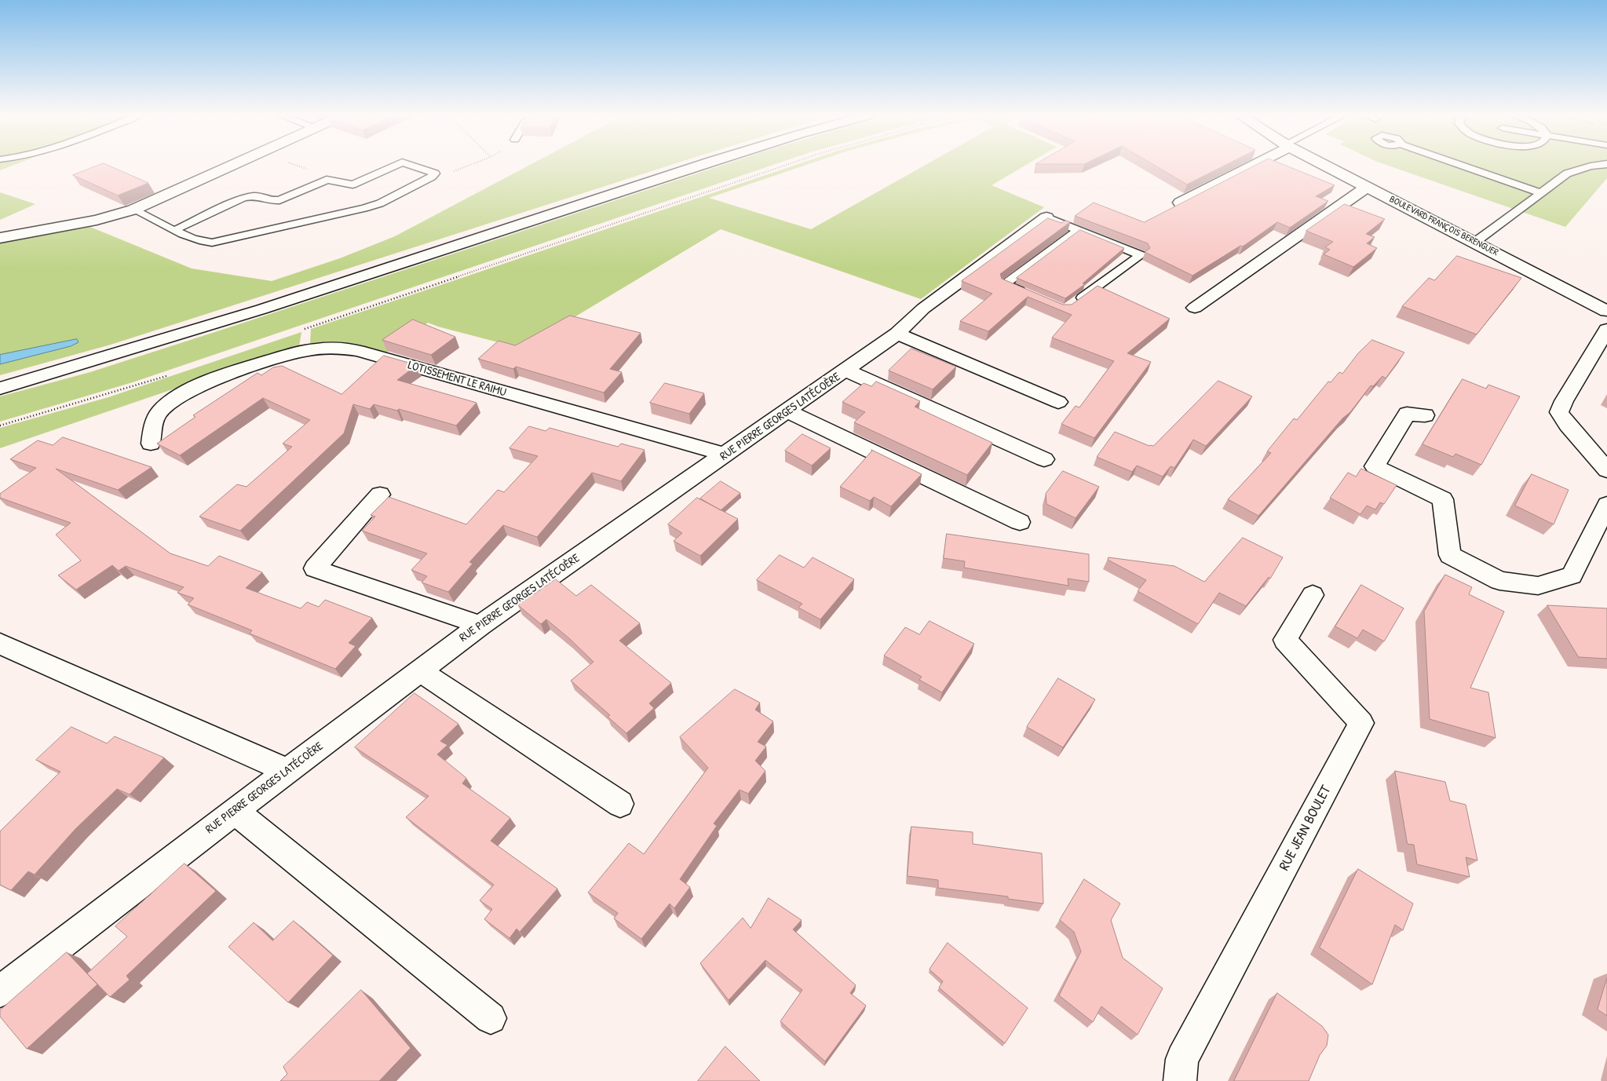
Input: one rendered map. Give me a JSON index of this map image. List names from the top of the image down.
{
  "streets": {
    "street": [
      "BOULEVARD FRANÇOIS BERENGUER",
      "LOTISSEMENT LE RAIMU",
      "RUE PIERRE GEORGES LATÉCOÈRE",
      "RUE JEAN BOULET"
    ]
  },
  "crossings": [
    ["LOTISSEMENT LE RAIMU", "RUE PIERRE GEORGES LATÉCOÈRE"]
  ]
}
